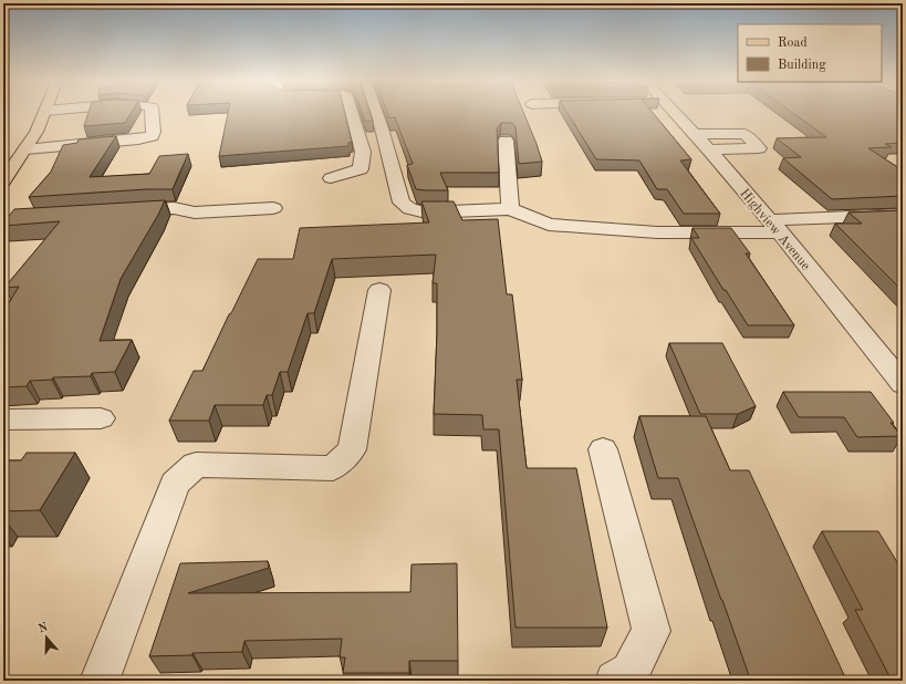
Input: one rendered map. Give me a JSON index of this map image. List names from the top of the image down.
{
  "streets": {
    "street": ["Highview Avenue"]
  },
  "legend": ["Road", "Building"],
  "north": "top"
}
